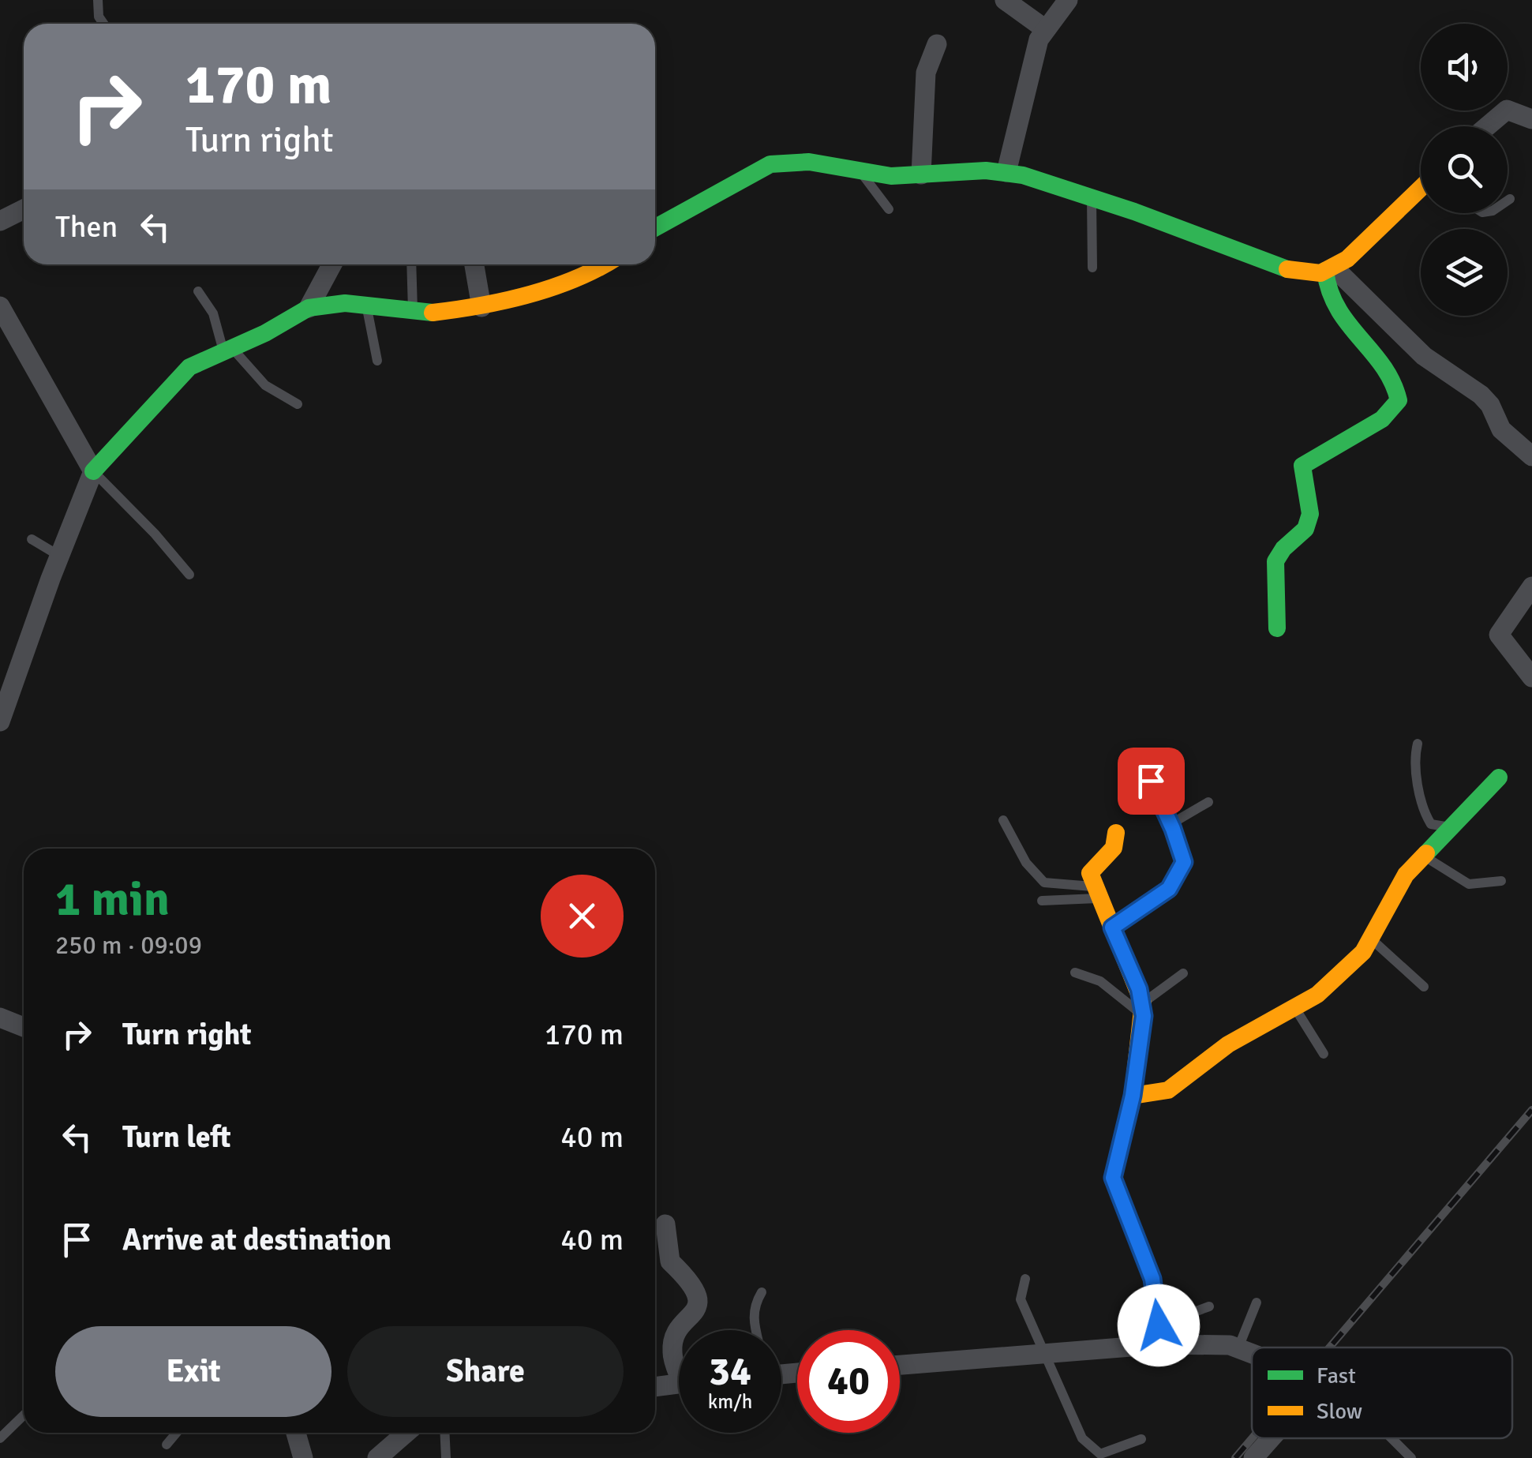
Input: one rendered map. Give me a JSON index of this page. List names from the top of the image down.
{
  "legend": ["Fast", "Slow"],
  "page": {
    "turn": ["170 m", "Turn right"],
    "then": "Then",
    "heading": ["1 min", "250 m · 09:09"],
    "list": [
      {
        "name": "Turn right",
        "value": "170 m"
      },
      {
        "name": "Turn left",
        "value": "40 m"
      },
      {
        "name": "Arrive at destination",
        "value": "40 m"
      }
    ],
    "buttons": ["Exit", "Share"],
    "speed": "34 km/h",
    "limit": "40"
  }
}
